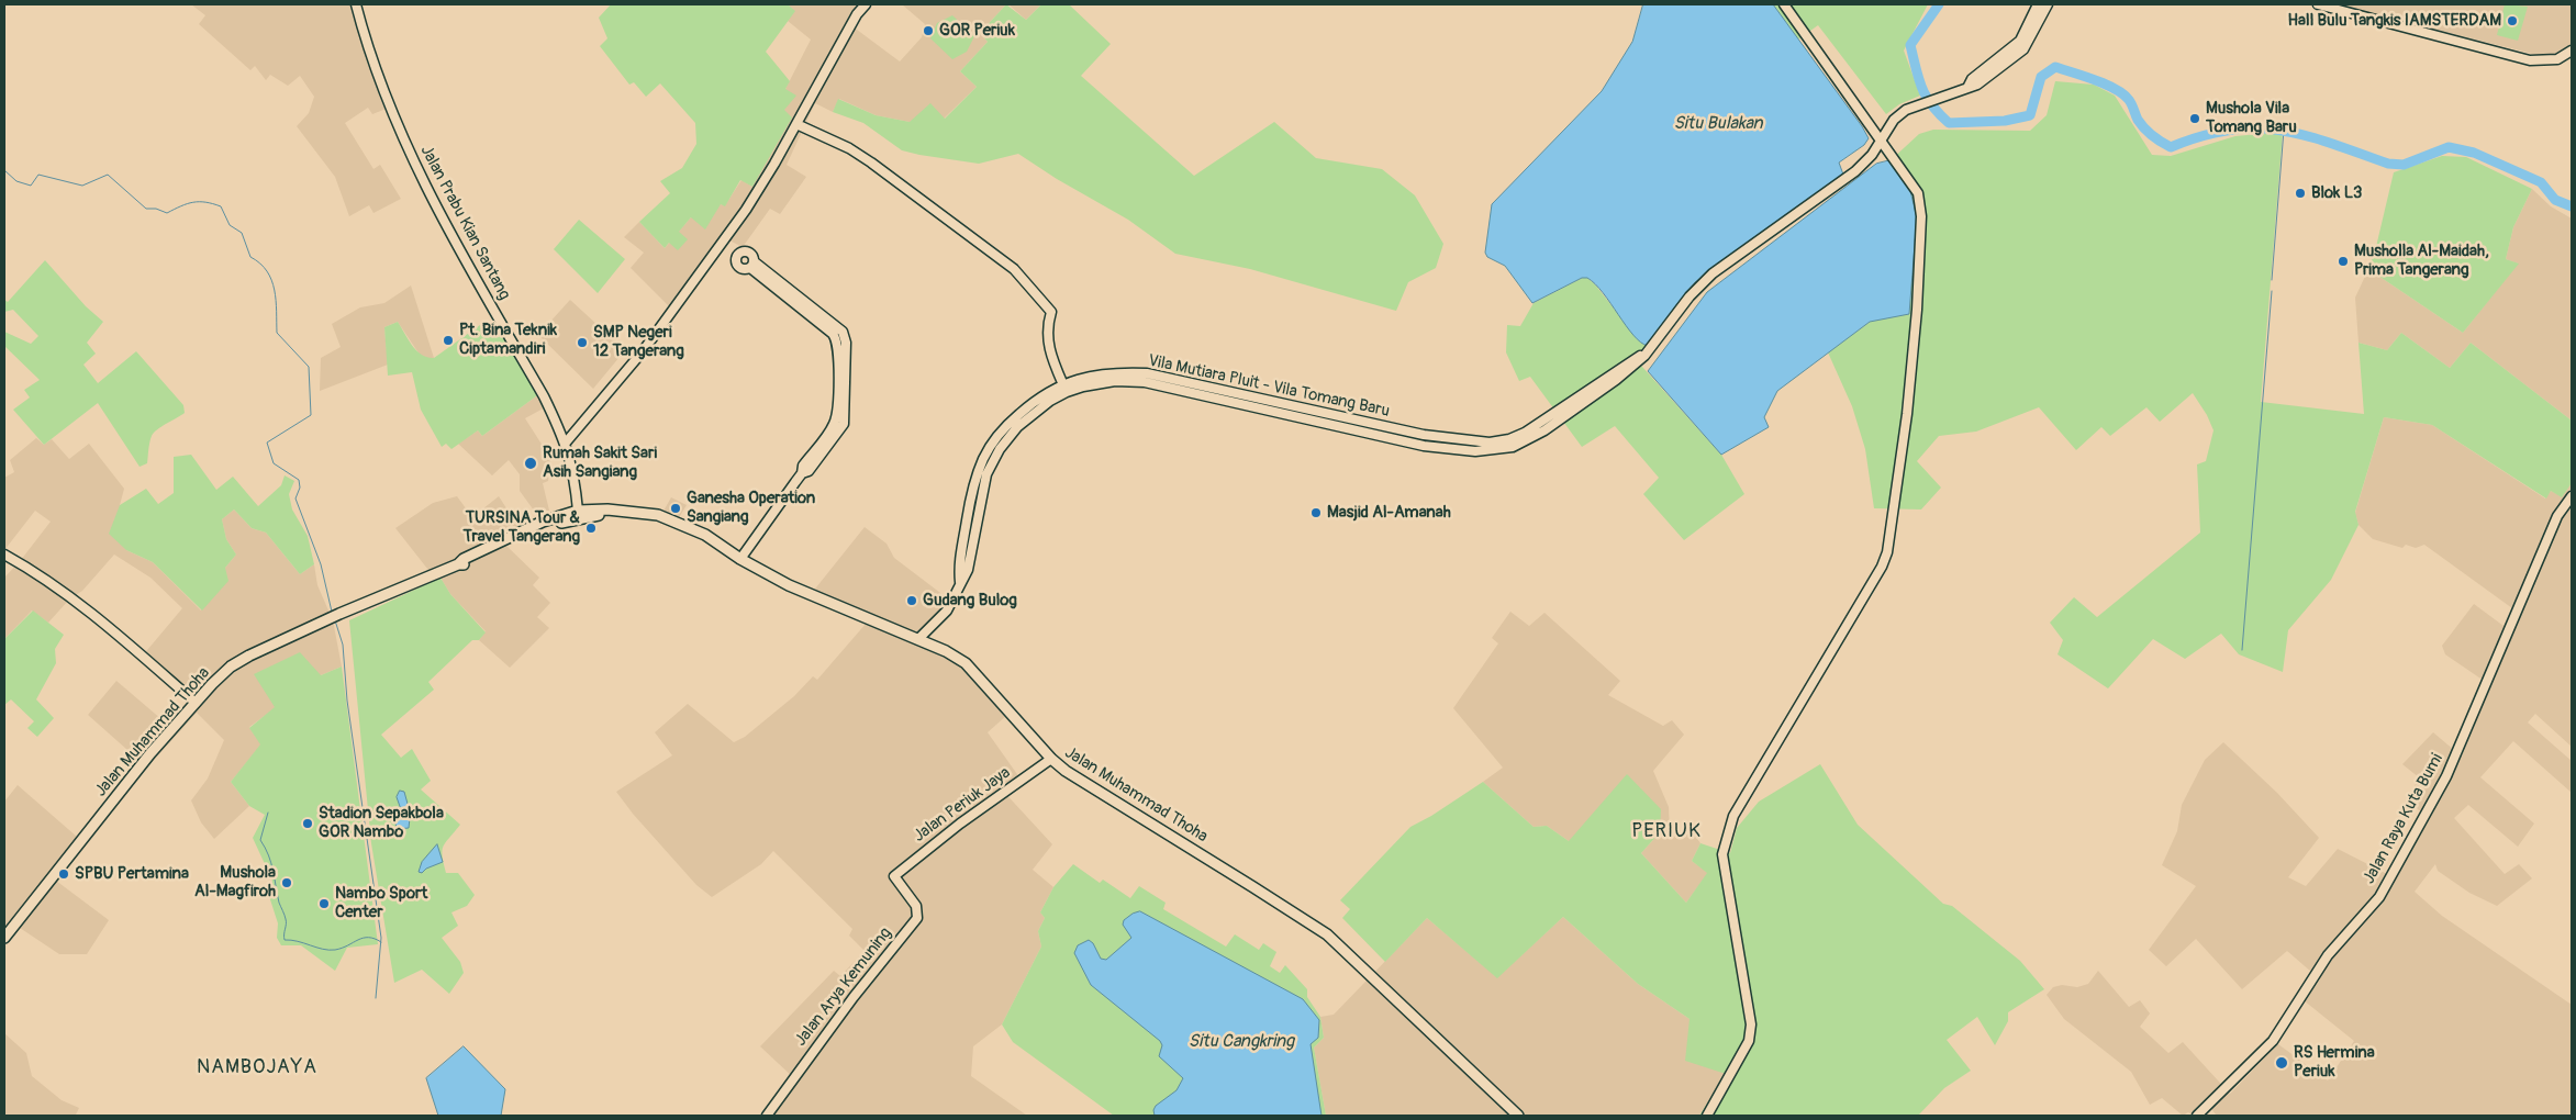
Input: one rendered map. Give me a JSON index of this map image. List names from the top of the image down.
{
  "streets": {
    "main road": ["Jalan Muhammad Thoha"],
    "street": [
      "Jalan Prabu Kian Santang",
      "Vila Mutiara Pluit - Vila Tomang Baru",
      "Jalan Periuk Jaya",
      "Jalan Raya Kuta Bumi",
      "Jalan Arya Kemuning"
    ]
  },
  "crossings": [
    ["Jalan Prabu Kian Santang", "Jalan Muhammad Thoha"],
    ["Vila Mutiara Pluit - Vila Tomang Baru", "Jalan Muhammad Thoha"],
    ["Jalan Muhammad Thoha", "Jalan Periuk Jaya"],
    ["Jalan Periuk Jaya", "Jalan Arya Kemuning"]
  ],
  "districts": ["PERIUK", "NAMBOJAYA"],
  "water": ["Situ Bulakan", "Situ Cangkring"],
  "places": [
    "Hall Bulu Tangkis IAMSTERDAM",
    "GOR Periuk",
    "Mushola Vila Tomang Baru",
    "Blok L3",
    "Musholla Al-Maidah, Prima Tangerang",
    "Pt. Bina Teknik Ciptamandiri",
    "SMP Negeri 12 Tangerang",
    "Rumah Sakit Sari Asih Sangiang",
    "Ganesha Operation Sangiang",
    "Masjid Al-Amanah",
    "TURSINA Tour & Travel Tangerang",
    "Gudang Bulog",
    "Stadion Sepakbola GOR Nambo",
    "SPBU Pertamina",
    "Mushola Al-Magfiroh",
    "Nambo Sport Center",
    "RS Hermina Periuk"
  ]
}
